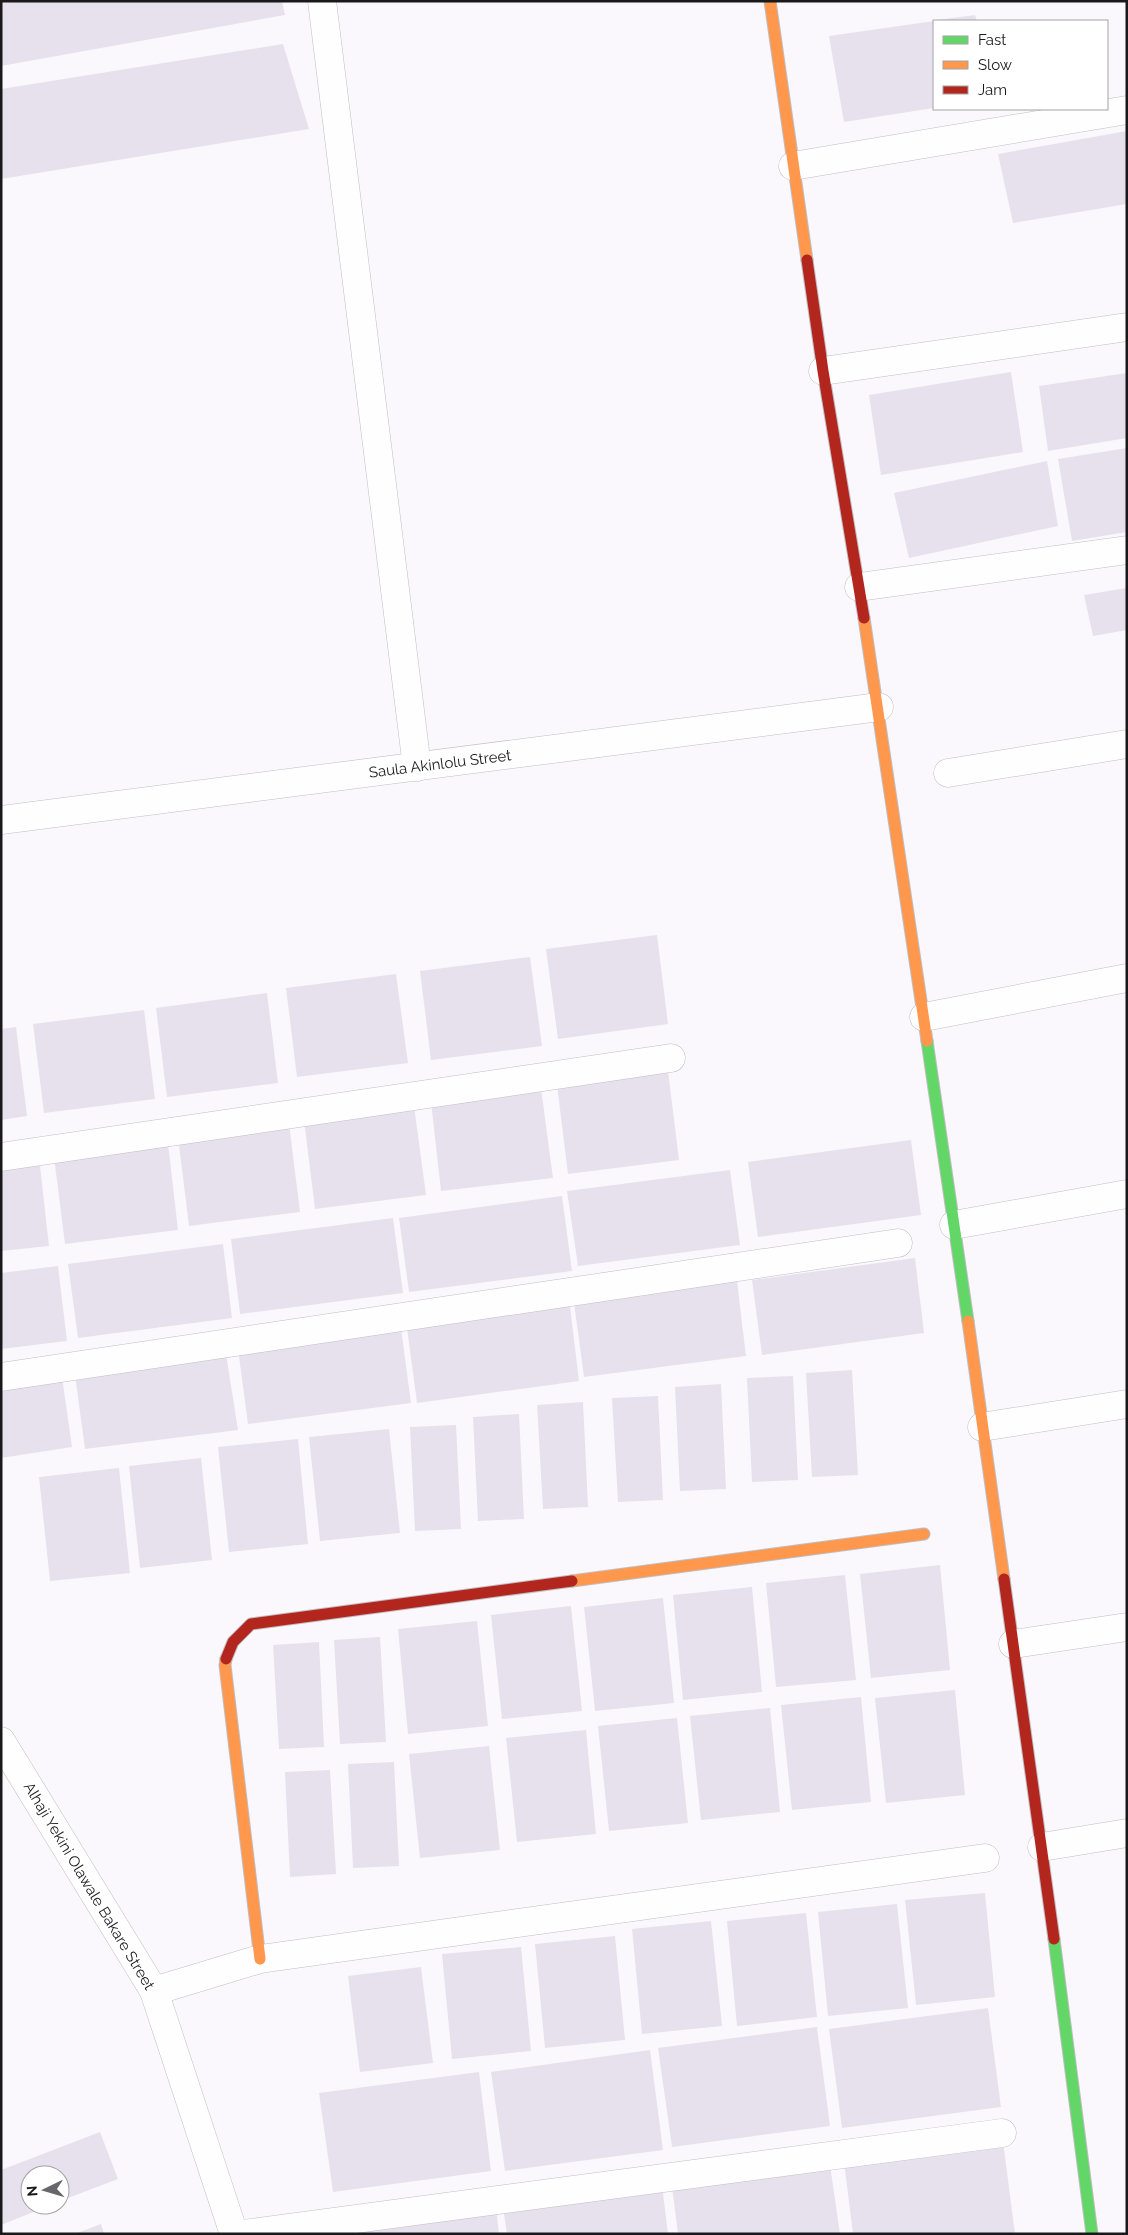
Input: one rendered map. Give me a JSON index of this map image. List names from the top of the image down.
{
  "streets": {
    "street": ["Saula Akinlolu Street", "Alhaji Yekini Olawale Bakare Street"]
  },
  "legend": ["Fast", "Slow", "Jam"],
  "north": "left"
}
